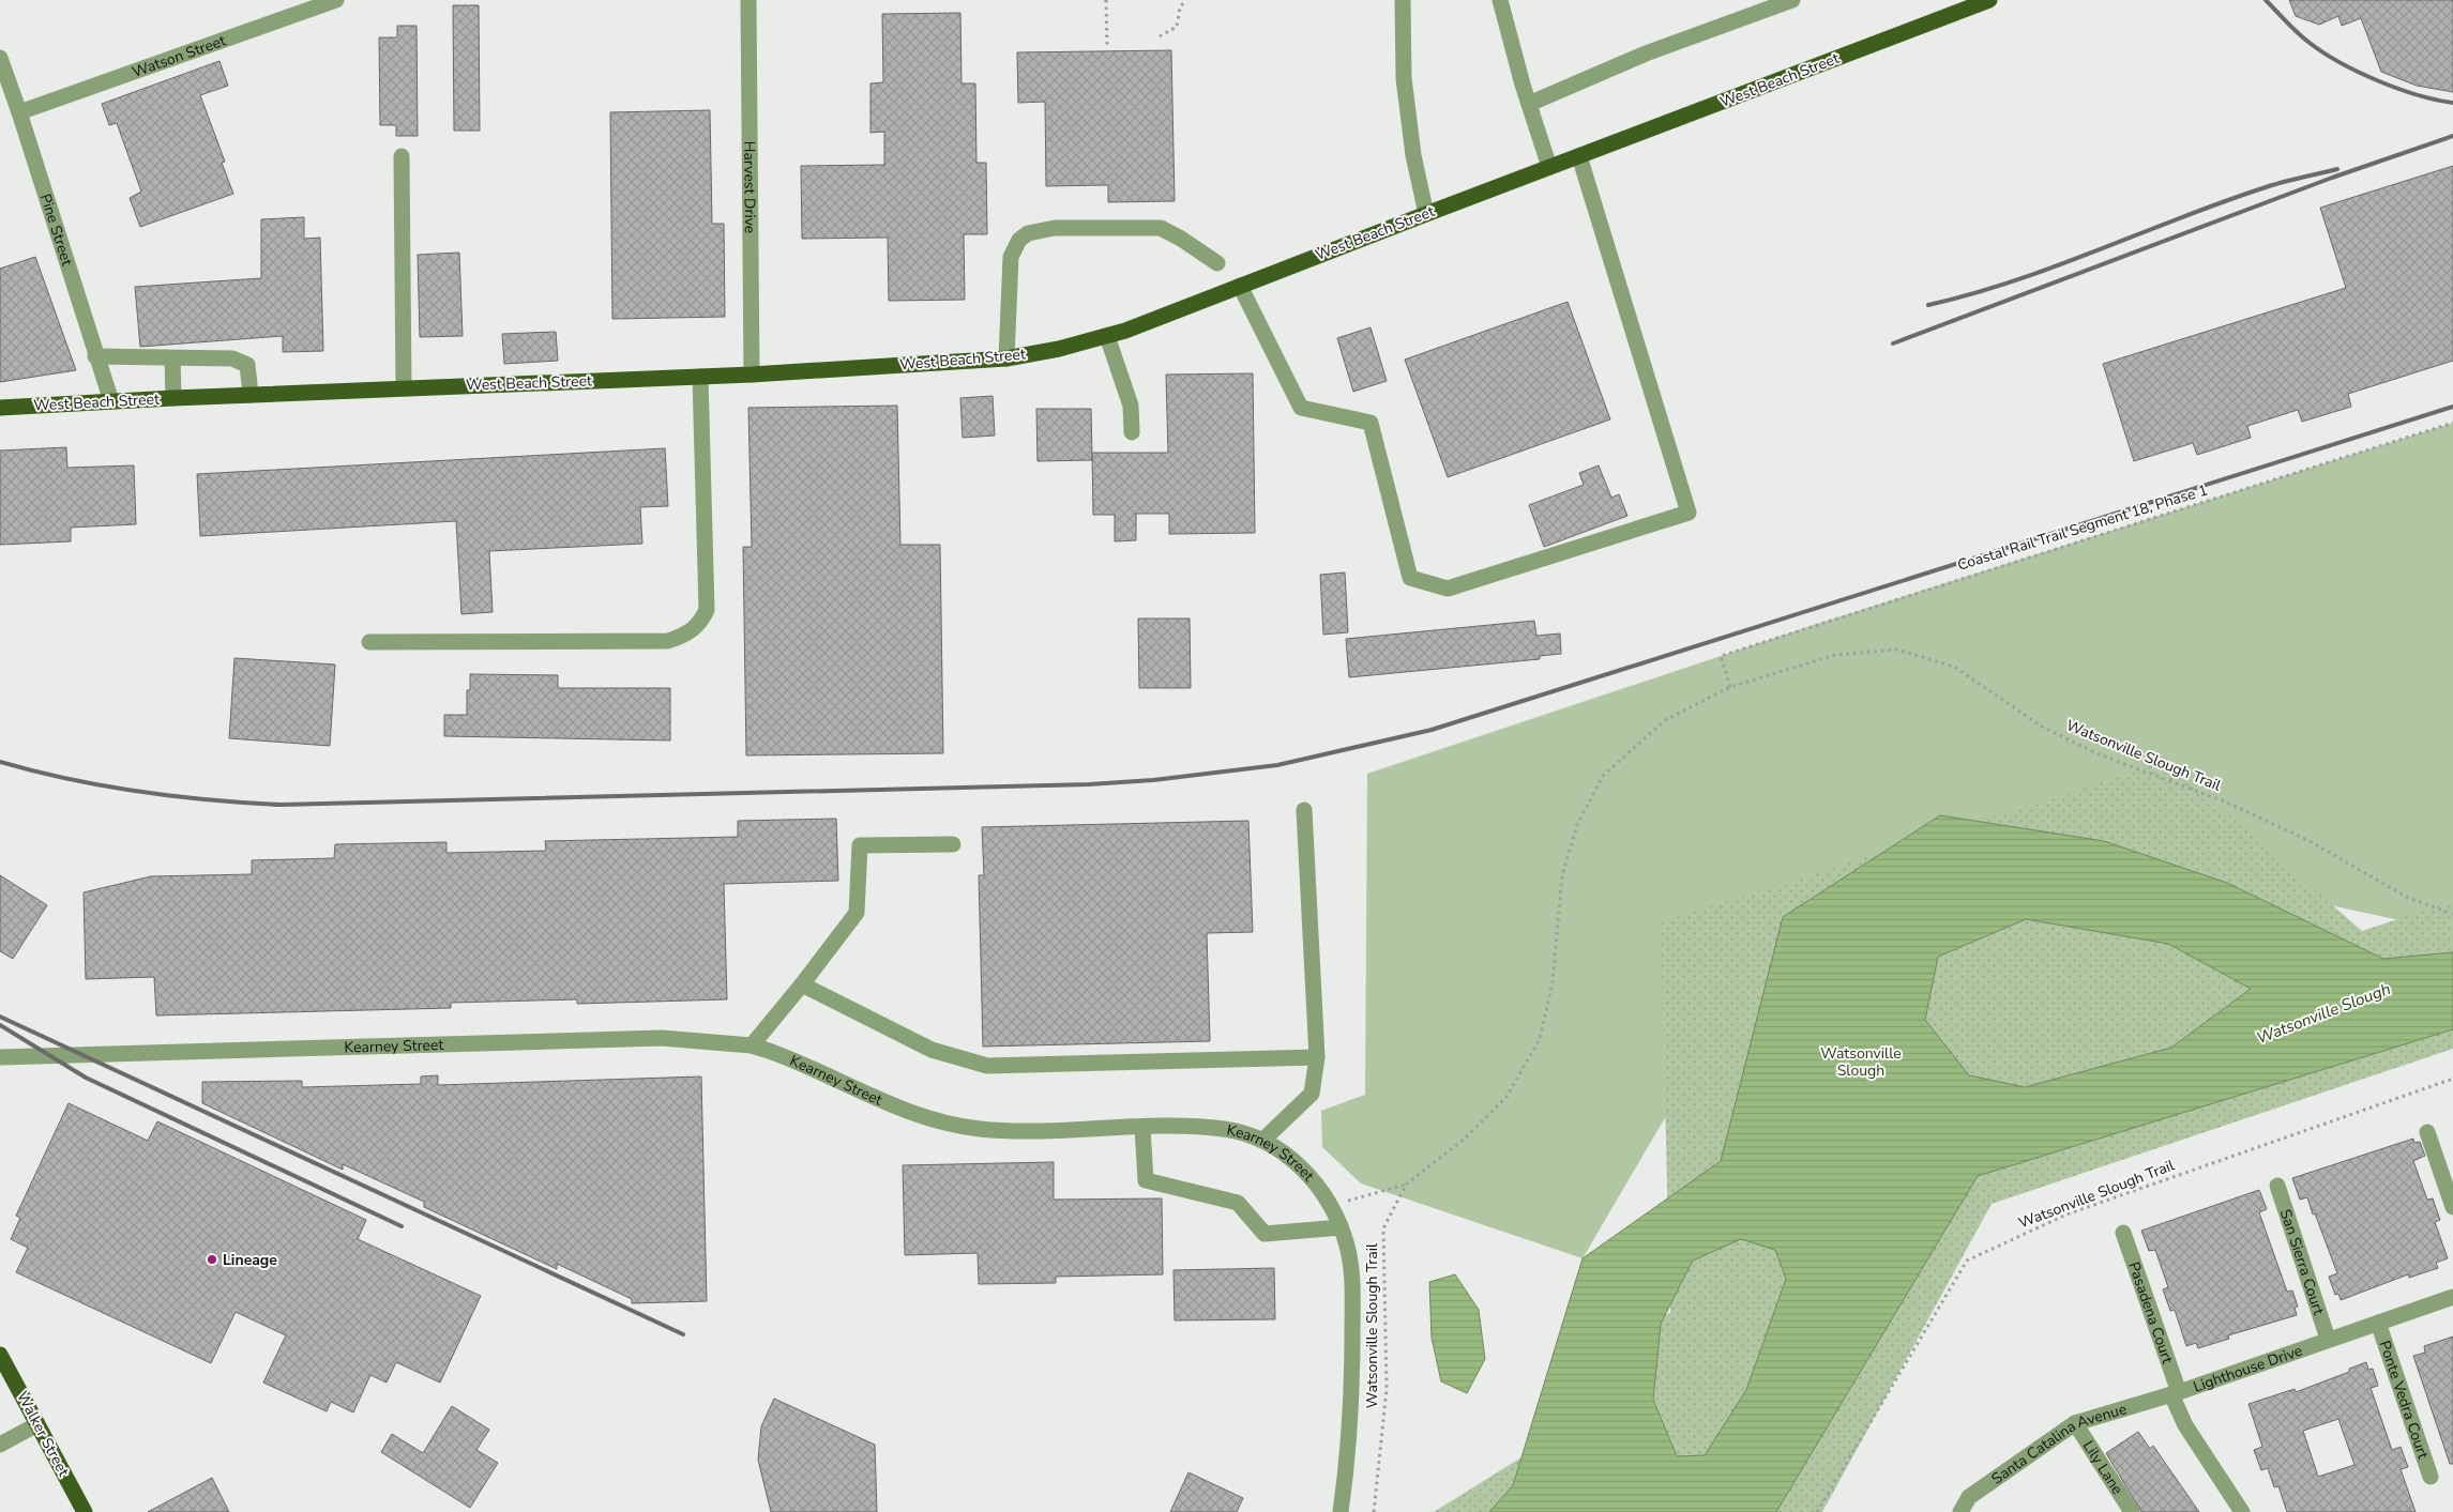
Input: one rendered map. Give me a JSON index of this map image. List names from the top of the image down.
{
  "streets": {
    "main road": ["West Beach Street", "Walker Street"],
    "street": [
      "Watson Street",
      "Harvest Drive",
      "Pine Street",
      "Kearney Street",
      "San Sierra Court",
      "Pasadena Court",
      "Lighthouse Drive",
      "Ponte Vedra Court",
      "Santa Catalina Avenue",
      "Lily Lane"
    ],
    "path": ["Coastal Rail Trail Segment 18, Phase 1", "Watsonville Slough Trail"]
  },
  "crossings": [
    ["Watson Street", "Pine Street"],
    ["West Beach Street", "Harvest Drive"],
    ["West Beach Street", "Pine Street"],
    ["Coastal Rail Trail Segment 18, Phase 1", "Watsonville Slough Trail"],
    ["San Sierra Court", "Lighthouse Drive"],
    ["Pasadena Court", "Lighthouse Drive"],
    ["Pasadena Court", "Santa Catalina Avenue"],
    ["Lighthouse Drive", "Ponte Vedra Court"],
    ["Lighthouse Drive", "Santa Catalina Avenue"],
    ["Santa Catalina Avenue", "Lily Lane"]
  ],
  "water": ["Watsonville Slough"],
  "parks": ["Watsonville Slough"],
  "places": ["Lineage"]
}
